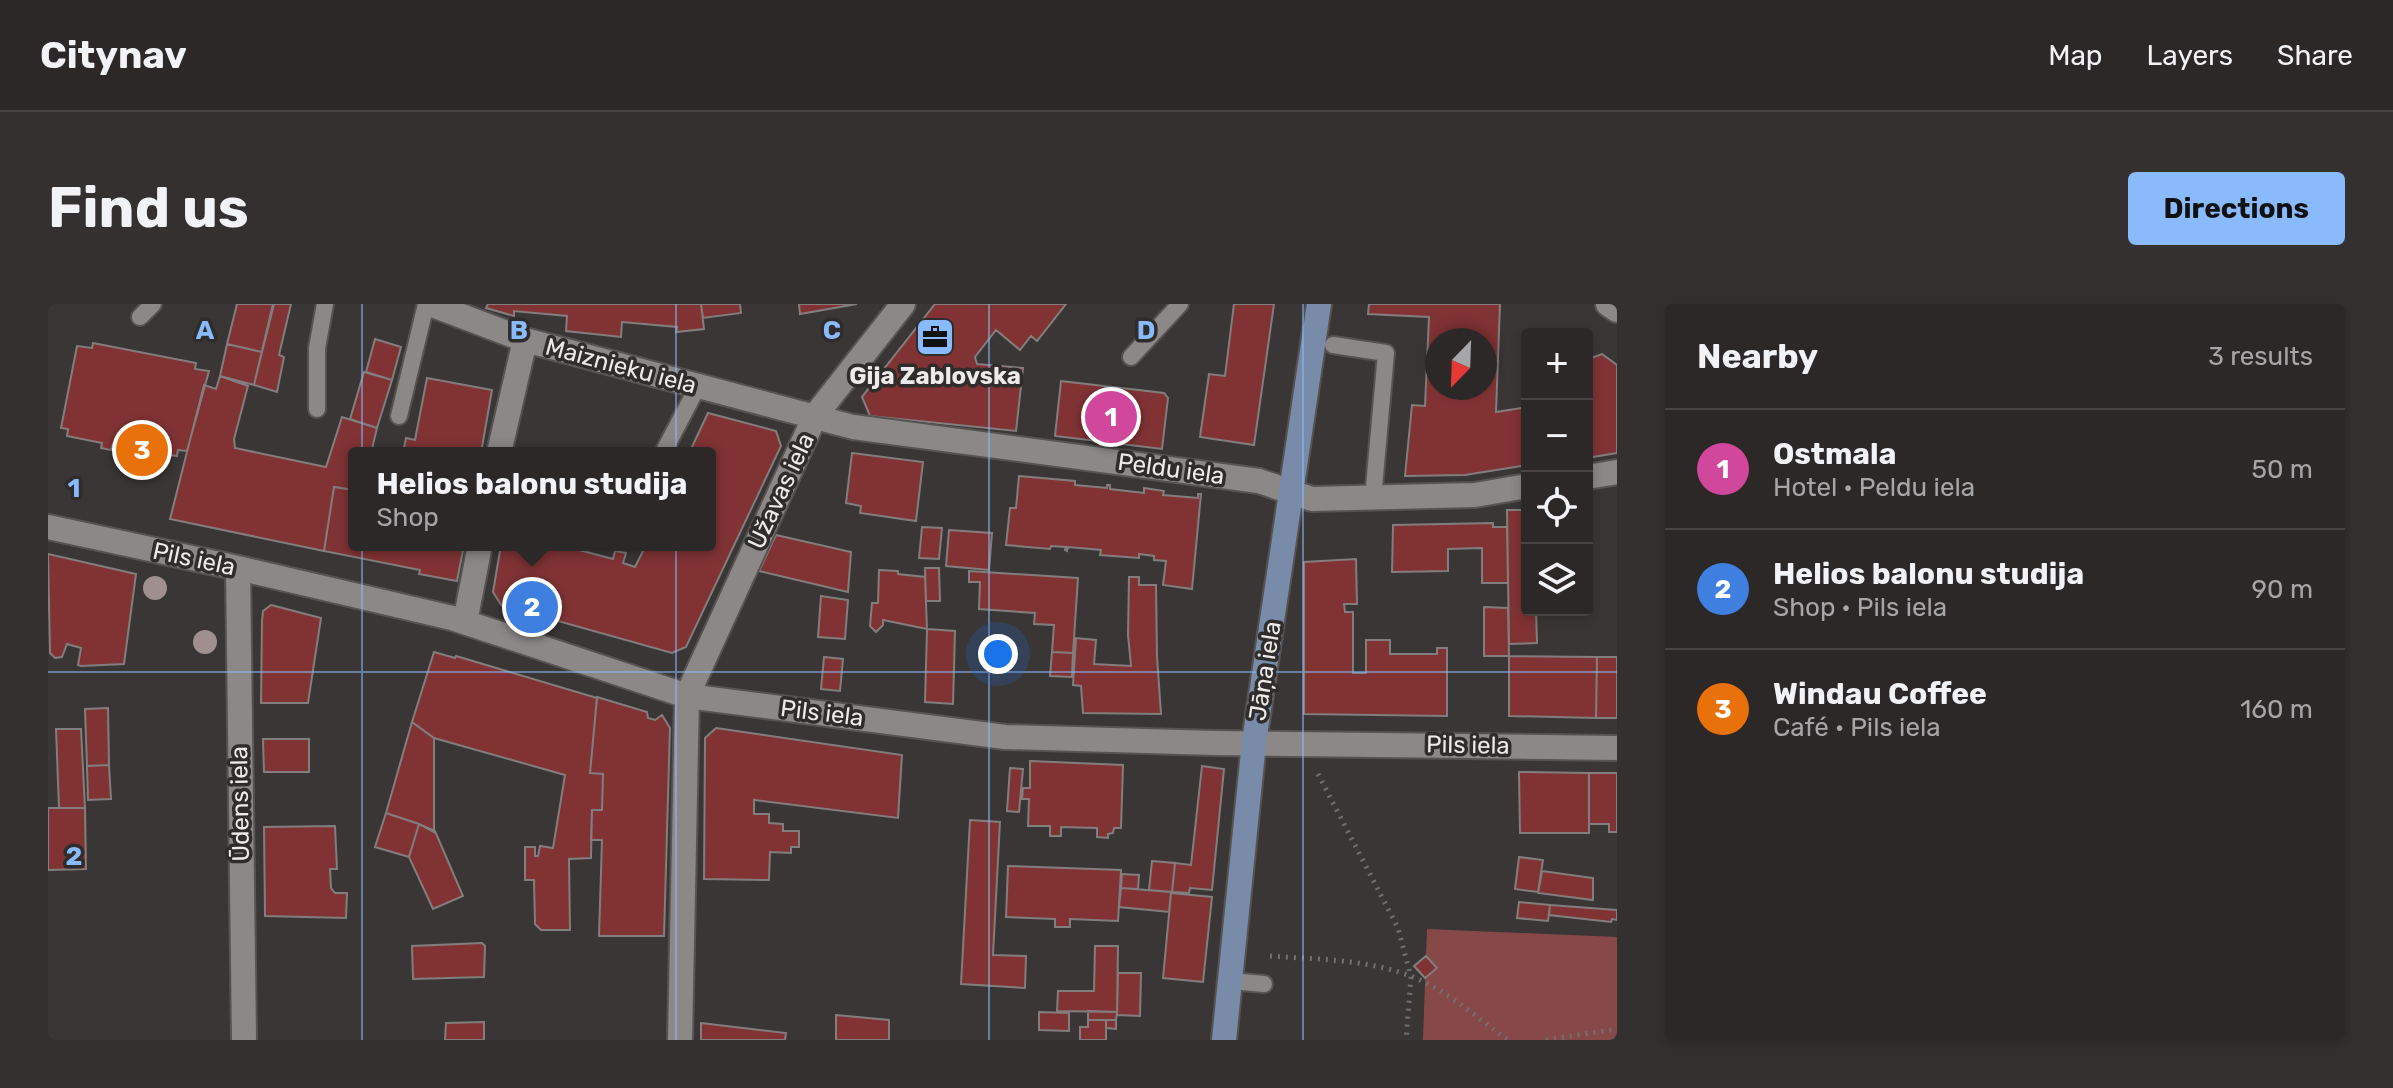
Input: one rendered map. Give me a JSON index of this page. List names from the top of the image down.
{
  "streets": {
    "street": [
      "Maiznieku iela",
      "Peldu iela",
      "Užavas iela",
      "Pils iela",
      "Jāņa iela",
      "Ūdens iela"
    ]
  },
  "crossings": [
    ["Maiznieku iela", "Peldu iela"],
    ["Maiznieku iela", "Užavas iela"],
    ["Peldu iela", "Užavas iela"],
    ["Peldu iela", "Jāņa iela"],
    ["Užavas iela", "Pils iela"],
    ["Pils iela", "Jāņa iela"],
    ["Pils iela", "Ūdens iela"]
  ],
  "places": {
    "office": ["Gija Zablovska"]
  },
  "north": "bottom left",
  "page": {
    "header": "Citynav",
    "nav": ["Map", "Layers", "Share"],
    "buttons": "Directions",
    "title": "Find us",
    "heading": ["Nearby", "3 results"],
    "map_buttons": ["+", "−"],
    "pins": ["1", "3", "2"],
    "list": [
      {
        "mark": "1",
        "name": "Ostmala",
        "note": "Hotel · Peldu iela",
        "value": "50 m"
      },
      {
        "mark": "2",
        "name": "Helios balonu studija",
        "note": "Shop · Pils iela",
        "value": "90 m"
      },
      {
        "mark": "3",
        "name": "Windau Coffee",
        "note": "Café · Pils iela",
        "value": "160 m"
      }
    ],
    "popup": ["Helios balonu studija", "Shop"]
  },
  "grid": {
    "columns": [
      "A",
      "B",
      "C",
      "D"
    ],
    "rows": ["1", "2"]
  }
}
